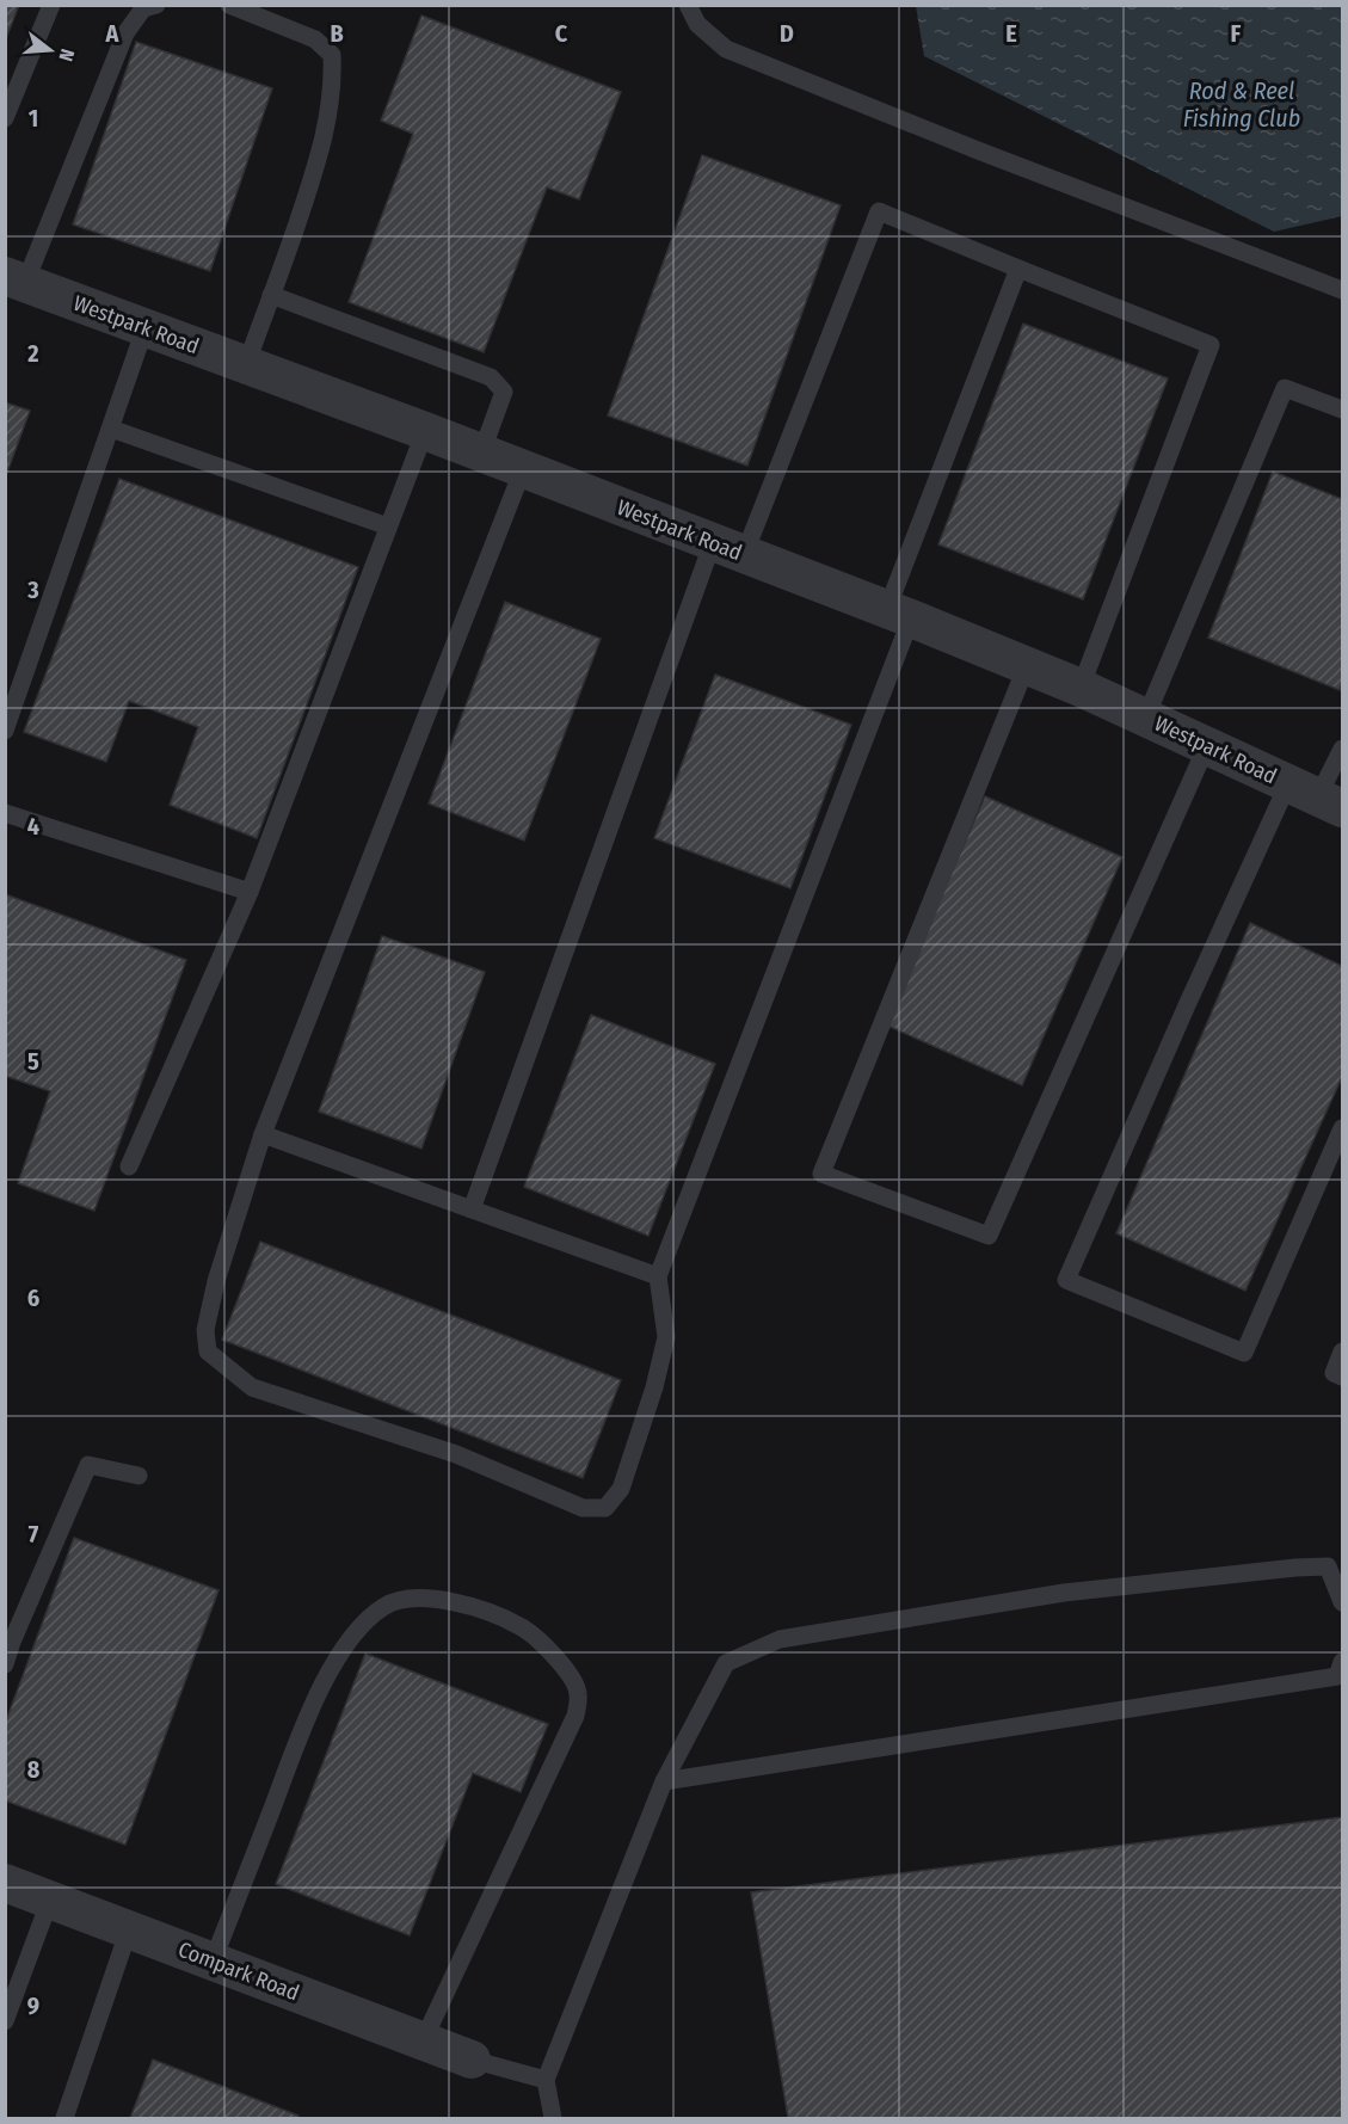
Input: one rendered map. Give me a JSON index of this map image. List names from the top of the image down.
{
  "streets": {
    "street": ["Westpark Road", "Compark Road"]
  },
  "water": ["Rod & Reel Fishing Club"],
  "north": "right",
  "grid": {
    "columns": [
      "A",
      "B",
      "C",
      "D",
      "E",
      "F"
    ],
    "rows": [
      "1",
      "2",
      "3",
      "4",
      "5",
      "6",
      "7",
      "8",
      "9"
    ]
  }
}
